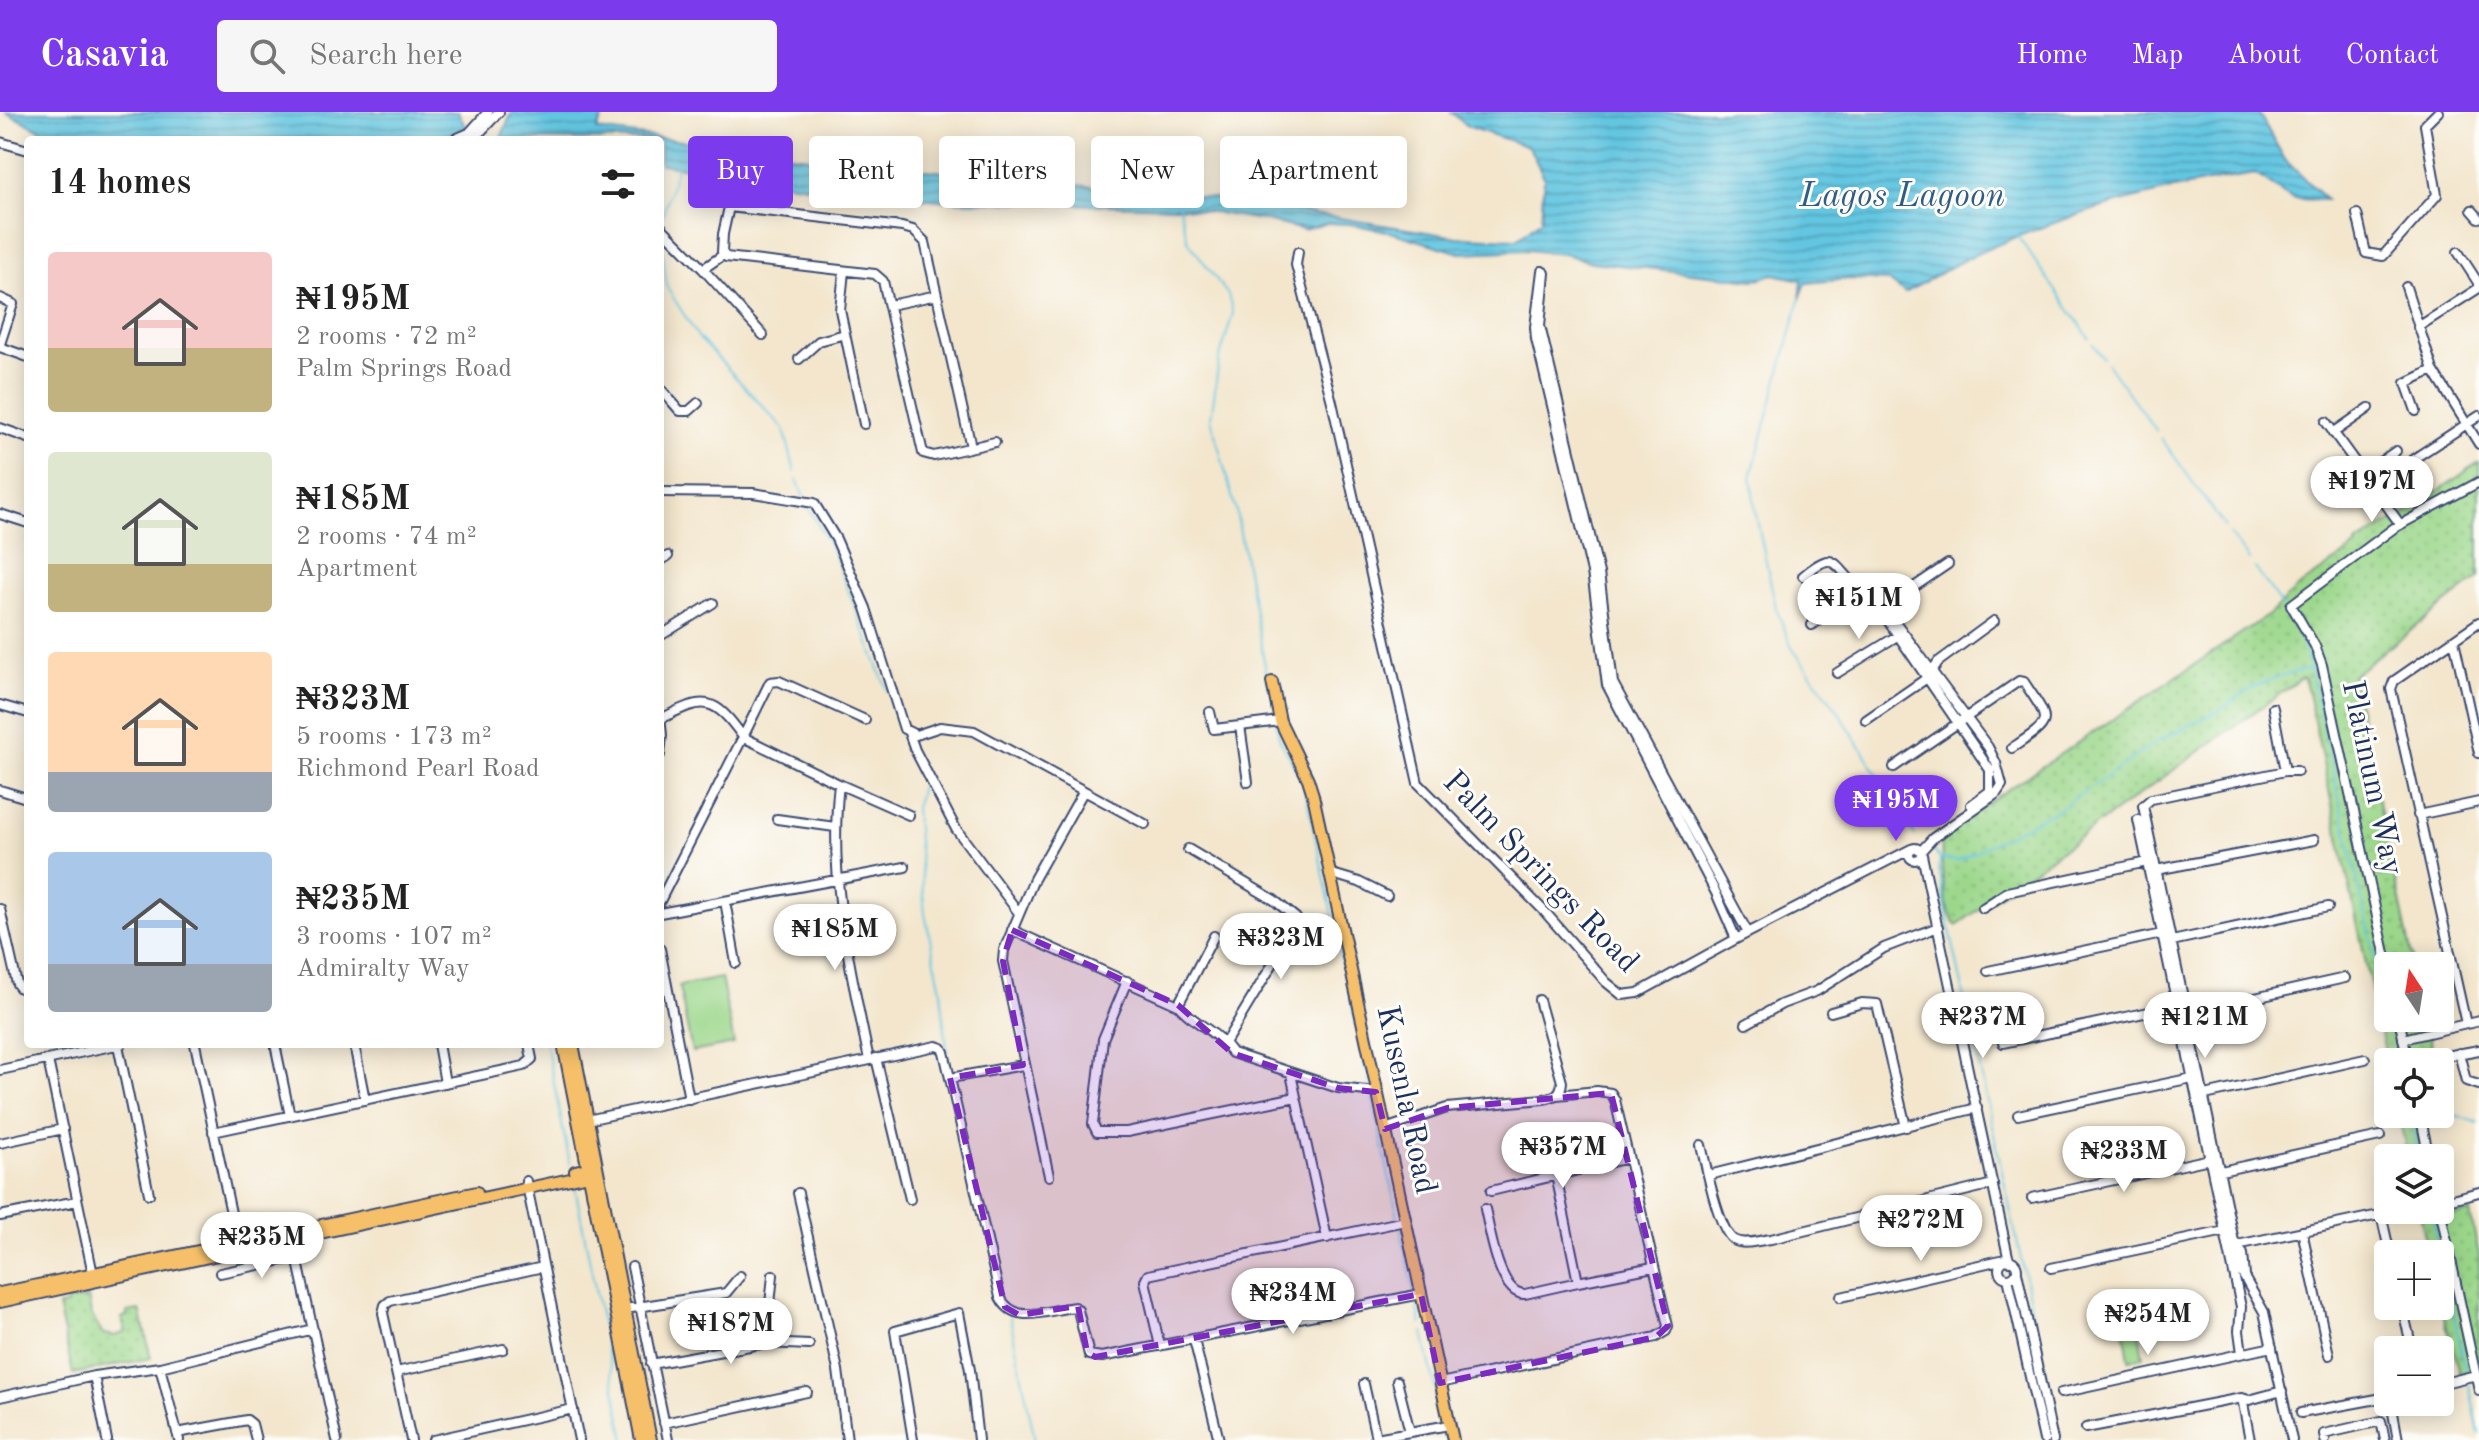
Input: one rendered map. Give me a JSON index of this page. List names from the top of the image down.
{
  "streets": {
    "main road": ["Kusenla Road"],
    "street": ["Platinum Way", "Palm Springs Road"]
  },
  "water": ["Lagos Lagoon"],
  "north": "top",
  "page": {
    "header": "Casavia",
    "search": "Search here",
    "nav": [
      "Home",
      "Map",
      "About",
      "Contact"
    ],
    "chip": [
      "Buy",
      "Rent",
      "Filters",
      "New",
      "Apartment"
    ],
    "heading": "14 homes",
    "list": [
      {
        "name": "₦195M",
        "note": "2 rooms · 72 m² · Palm Springs Road"
      },
      {
        "name": "₦185M",
        "note": "2 rooms · 74 m² · Apartment"
      },
      {
        "name": "₦323M",
        "note": "5 rooms · 173 m² · Richmond Pearl Road"
      },
      {
        "name": "₦235M",
        "note": "3 rooms · 107 m² · Admiralty Way"
      }
    ],
    "price": [
      "₦197M",
      "₦151M",
      "₦195M",
      "₦185M",
      "₦323M",
      "₦237M",
      "₦121M",
      "₦357M",
      "₦233M",
      "₦272M",
      "₦235M",
      "₦234M",
      "₦254M",
      "₦187M"
    ],
    "map_buttons": ["+", "−"]
  }
}
